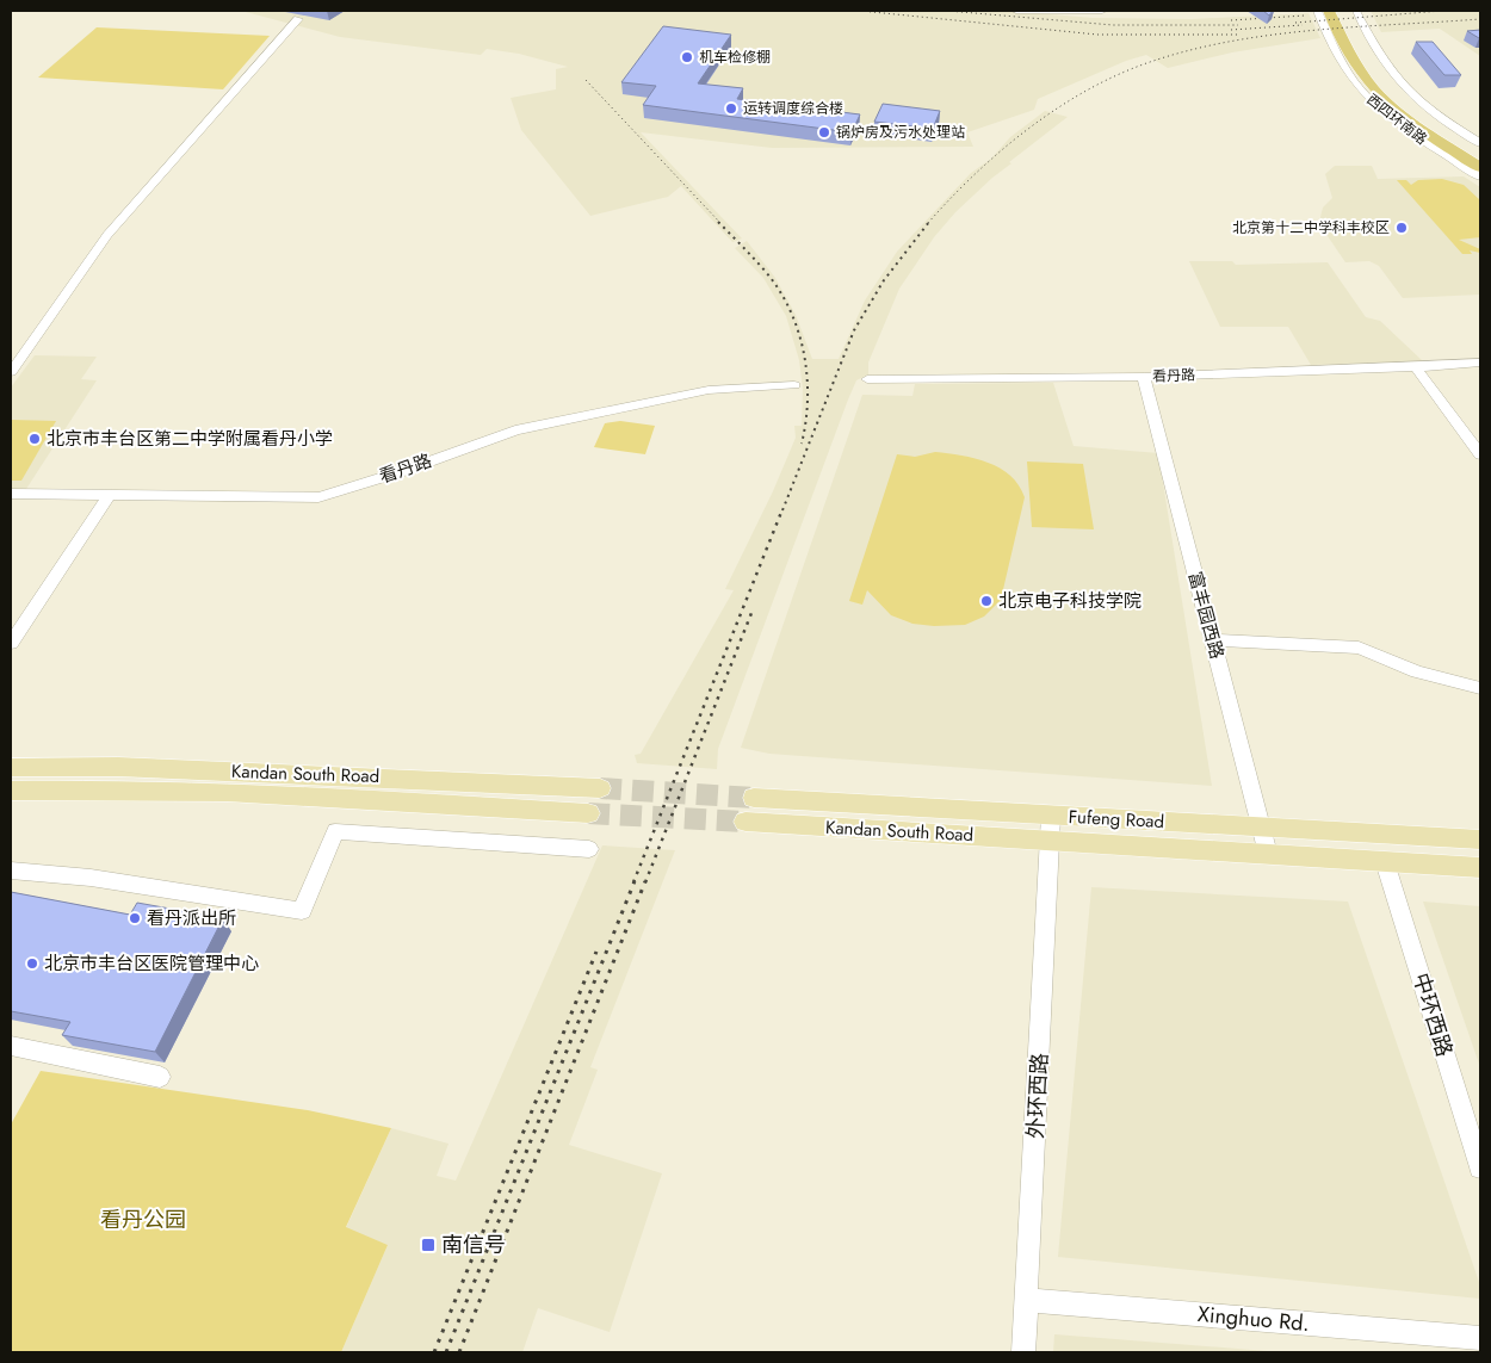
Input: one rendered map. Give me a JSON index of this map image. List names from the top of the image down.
{
  "streets": {
    "highway": ["西四环南路"],
    "main road": ["Kandan South Road", "Fufeng Road"],
    "street": [
      "看丹路",
      "富丰园西路",
      "中环西路",
      "外环西路",
      "Xinghuo Rd."
    ]
  },
  "crossings": [
    ["看丹路", "富丰园西路"],
    ["富丰园西路", "Fufeng Road"],
    ["Kandan South Road", "Fufeng Road"],
    ["Kandan South Road", "外环西路"],
    ["Fufeng Road", "中环西路"],
    ["Fufeng Road", "外环西路"],
    ["外环西路", "Xinghuo Rd."]
  ],
  "parks": ["看丹公园"],
  "places": {
    "other": [
      "机车检修棚",
      "运转调度综合楼",
      "锅炉房及污水处理站",
      "北京第十二中学科丰校区",
      "北京市丰台区第二中学附属看丹小学",
      "北京电子科技学院",
      "看丹派出所",
      "北京市丰台区医院管理中心"
    ],
    "transit": ["南信号"]
  }
}
